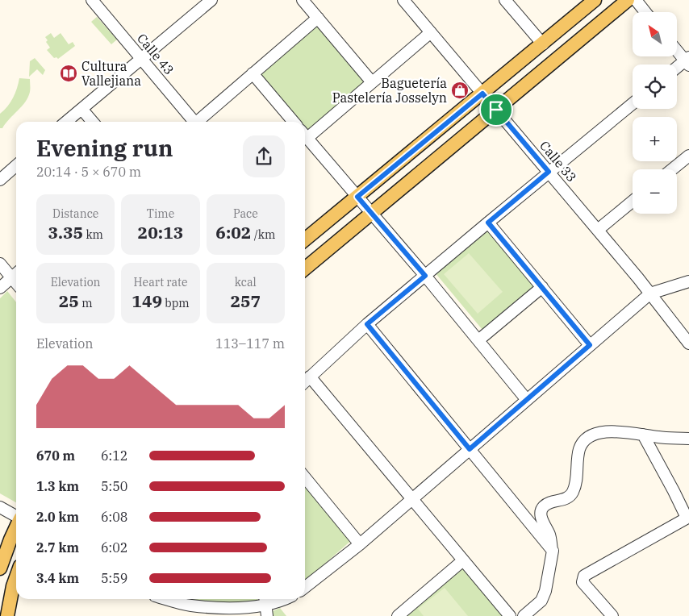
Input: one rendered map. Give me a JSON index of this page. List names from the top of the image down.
{
  "streets": {
    "street": ["Calle 43", "Calle 33"]
  },
  "places": {
    "library": ["Cultura Vallejiana"],
    "shop": ["Baguetería Pastelería Josselyn"]
  },
  "north": "top left",
  "page": {
    "map_buttons": ["+", "−"],
    "heading": ["Evening run", "20:14 · 5 × 670 m"],
    "stats": [
      ["Distance", "3.35 km"],
      ["Time", "20:13"],
      ["Pace", "6:02 /km"],
      ["Elevation", "25 m"],
      ["Heart rate", "149 bpm"],
      ["kcal", "257"]
    ],
    "chart": ["Elevation", "113–117 m"],
    "list": [
      {
        "name": "670 m",
        "note": "6:12"
      },
      {
        "name": "1.3 km",
        "note": "5:50"
      },
      {
        "name": "2.0 km",
        "note": "6:08"
      },
      {
        "name": "2.7 km",
        "note": "6:02"
      },
      {
        "name": "3.4 km",
        "note": "5:59"
      }
    ]
  }
}
